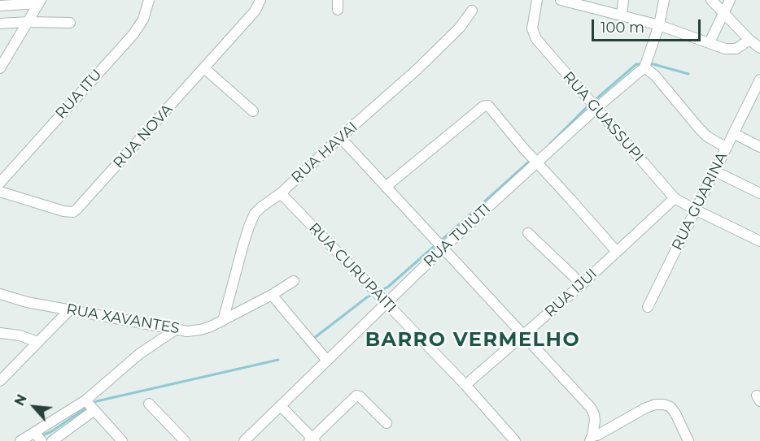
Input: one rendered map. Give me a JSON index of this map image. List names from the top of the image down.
{
  "streets": {
    "street": [
      "RUA ITU",
      "RUA GUASSUPI",
      "RUA NOVA",
      "RUA HAVAI",
      "RUA GUARINA",
      "RUA TUIUTI",
      "RUA CURUPAITI",
      "RUA IJUI",
      "RUA XAVANTES"
    ]
  },
  "crossings": [
    ["RUA GUASSUPI", "RUA TUIUTI"],
    ["RUA GUASSUPI", "RUA IJUI"],
    ["RUA HAVAI", "RUA CURUPAITI"],
    ["RUA HAVAI", "RUA XAVANTES"],
    ["RUA GUARINA", "RUA TUIUTI"],
    ["RUA TUIUTI", "RUA CURUPAITI"],
    ["RUA CURUPAITI", "RUA IJUI"]
  ],
  "districts": ["BARRO VERMELHO"],
  "scale_bar": "100 m",
  "north": "top left"
}
